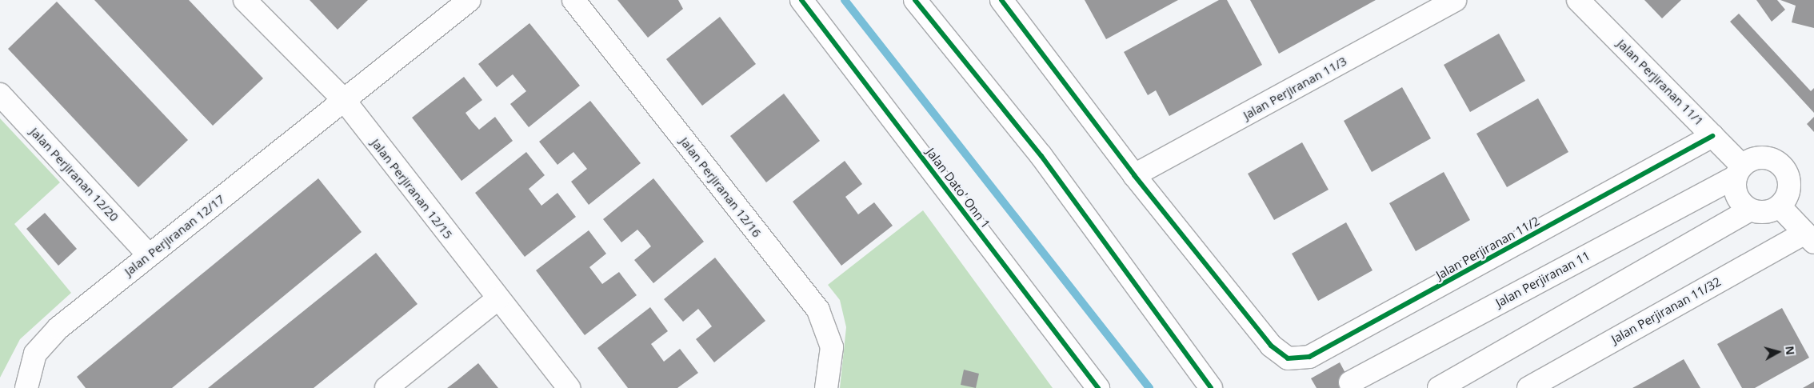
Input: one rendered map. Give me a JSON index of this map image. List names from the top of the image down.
{
  "streets": {
    "street": [
      "Jalan Perjiranan 11/1",
      "Jalan Perjiranan 11/3",
      "Jalan Perjiranan 12/20",
      "Jalan Perjiranan 12/16",
      "Jalan Dato' Onn 1",
      "Jalan Perjiranan 12/15",
      "Jalan Perjiranan 12/17",
      "Jalan Perjiranan 11/2",
      "Jalan Perjiranan 11",
      "Jalan Perjiranan 11/32"
    ]
  },
  "crossings": [
    ["Jalan Perjiranan 11/1", "Jalan Perjiranan 11/2"],
    ["Jalan Perjiranan 11/1", "Jalan Perjiranan 11"],
    ["Jalan Perjiranan 11/3", "Jalan Perjiranan 11/2"],
    ["Jalan Perjiranan 12/20", "Jalan Perjiranan 12/17"],
    ["Jalan Perjiranan 12/15", "Jalan Perjiranan 12/17"]
  ],
  "north": "right"
}
